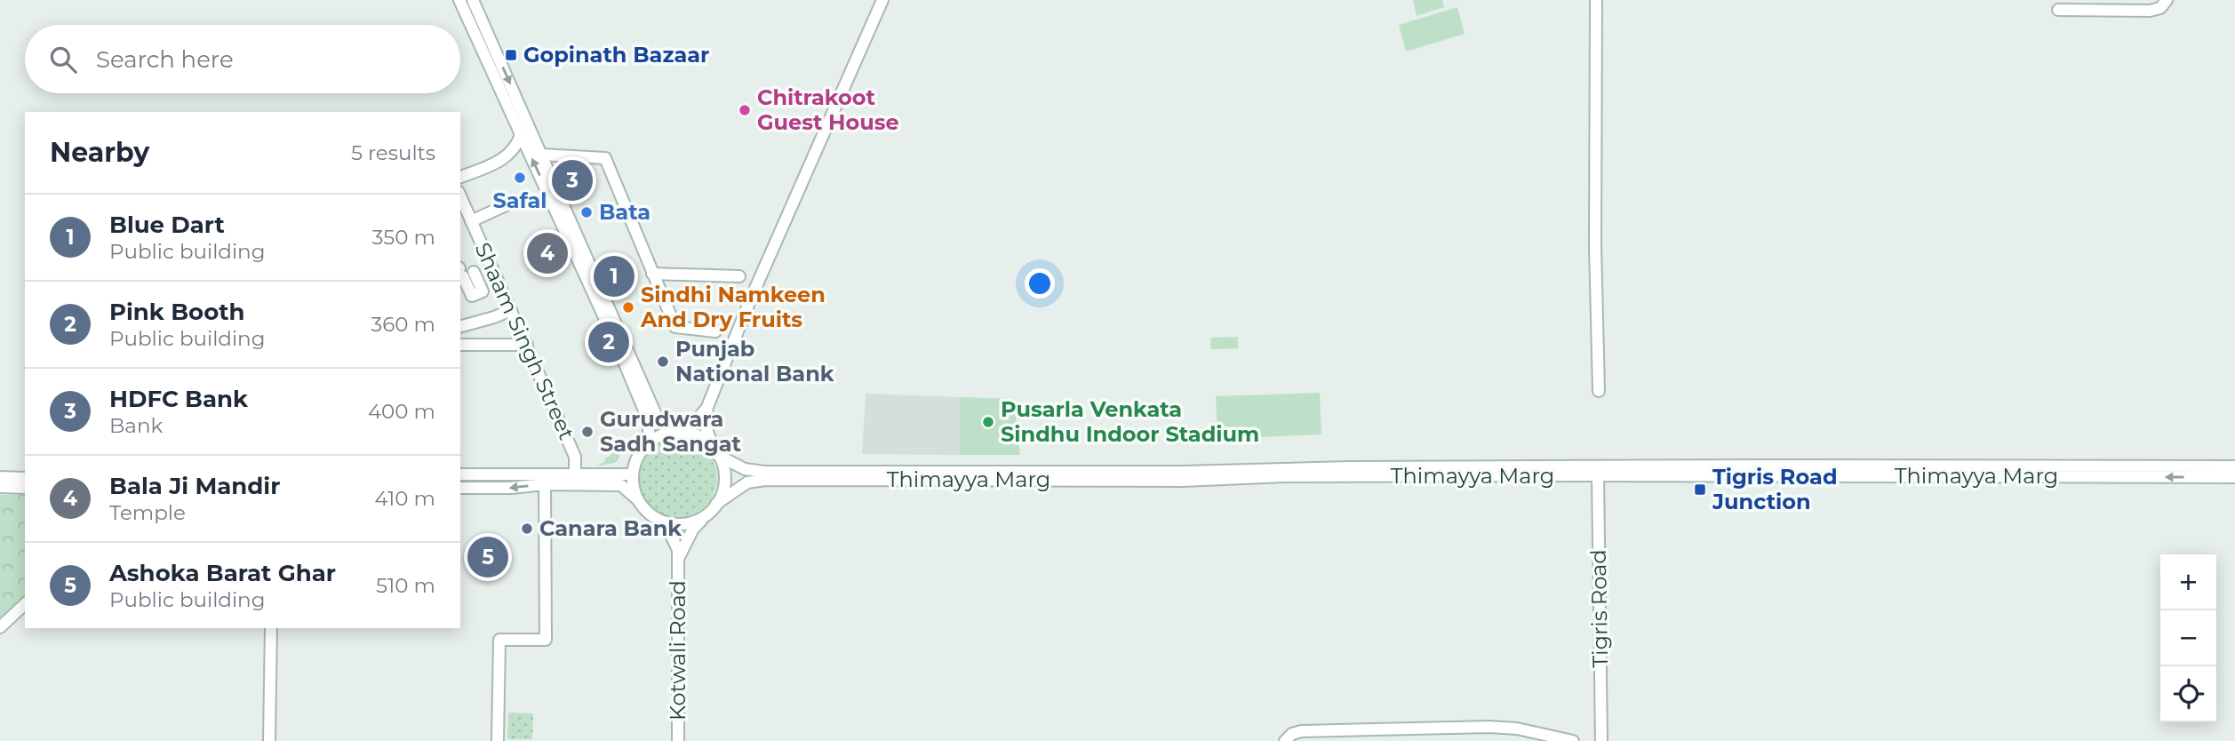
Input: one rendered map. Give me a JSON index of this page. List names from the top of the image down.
{
  "streets": {
    "street": [
      "Shaam Singh Street",
      "Thimayya Marg",
      "Tigris Road",
      "Kotwali Road"
    ]
  },
  "crossings": [
    ["Thimayya Marg", "Tigris Road"]
  ],
  "places": {
    "transit": ["Gopinath Bazaar", "Tigris Road Junction"],
    "other": [
      "Chitrakoot Guest House",
      "Safal",
      "Bata",
      "Sindhi Namkeen And Dry Fruits",
      "Punjab National Bank",
      "Pusarla Venkata Sindhu Indoor Stadium",
      "Gurudwara Sadh Sangat",
      "Canara Bank"
    ]
  },
  "page": {
    "search": "Search here",
    "heading": ["Nearby", "5 results"],
    "pins": [
      "3",
      "4",
      "1",
      "2",
      "5"
    ],
    "list": [
      {
        "mark": "1",
        "name": "Blue Dart",
        "note": "Public building",
        "value": "350 m"
      },
      {
        "mark": "2",
        "name": "Pink Booth",
        "note": "Public building",
        "value": "360 m"
      },
      {
        "mark": "3",
        "name": "HDFC Bank",
        "note": "Bank",
        "value": "400 m"
      },
      {
        "mark": "4",
        "name": "Bala Ji Mandir",
        "note": "Temple",
        "value": "410 m"
      },
      {
        "mark": "5",
        "name": "Ashoka Barat Ghar",
        "note": "Public building",
        "value": "510 m"
      }
    ],
    "map_buttons": ["+", "−"]
  }
}
